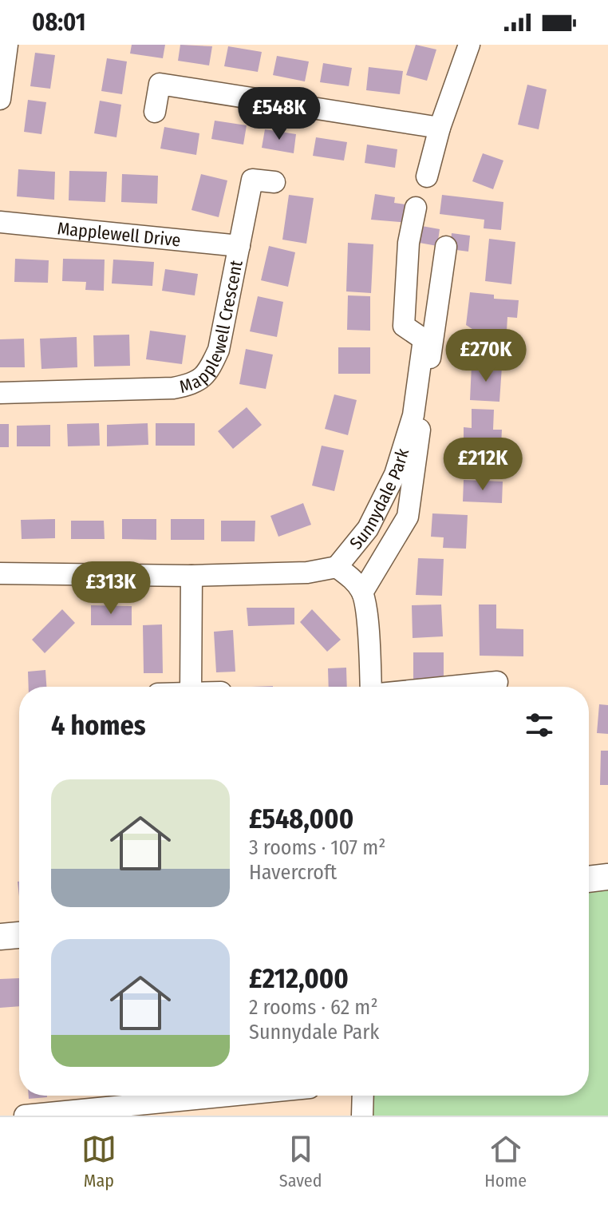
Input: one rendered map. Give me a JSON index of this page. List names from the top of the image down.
{
  "streets": {
    "street": ["Mapplewell Drive", "Mapplewell Crescent", "Sunnydale Park"]
  },
  "crossings": [
    ["Mapplewell Drive", "Mapplewell Crescent"]
  ],
  "page": {
    "status": "08:01",
    "price": [
      "£548K",
      "£270K",
      "£212K",
      "£313K"
    ],
    "heading": "4 homes",
    "list": [
      {
        "name": "£548,000",
        "note": "3 rooms · 107 m² · Havercroft"
      },
      {
        "name": "£212,000",
        "note": "2 rooms · 62 m² · Sunnydale Park"
      }
    ],
    "tabs": ["Map", "Saved", "Home"]
  }
}
